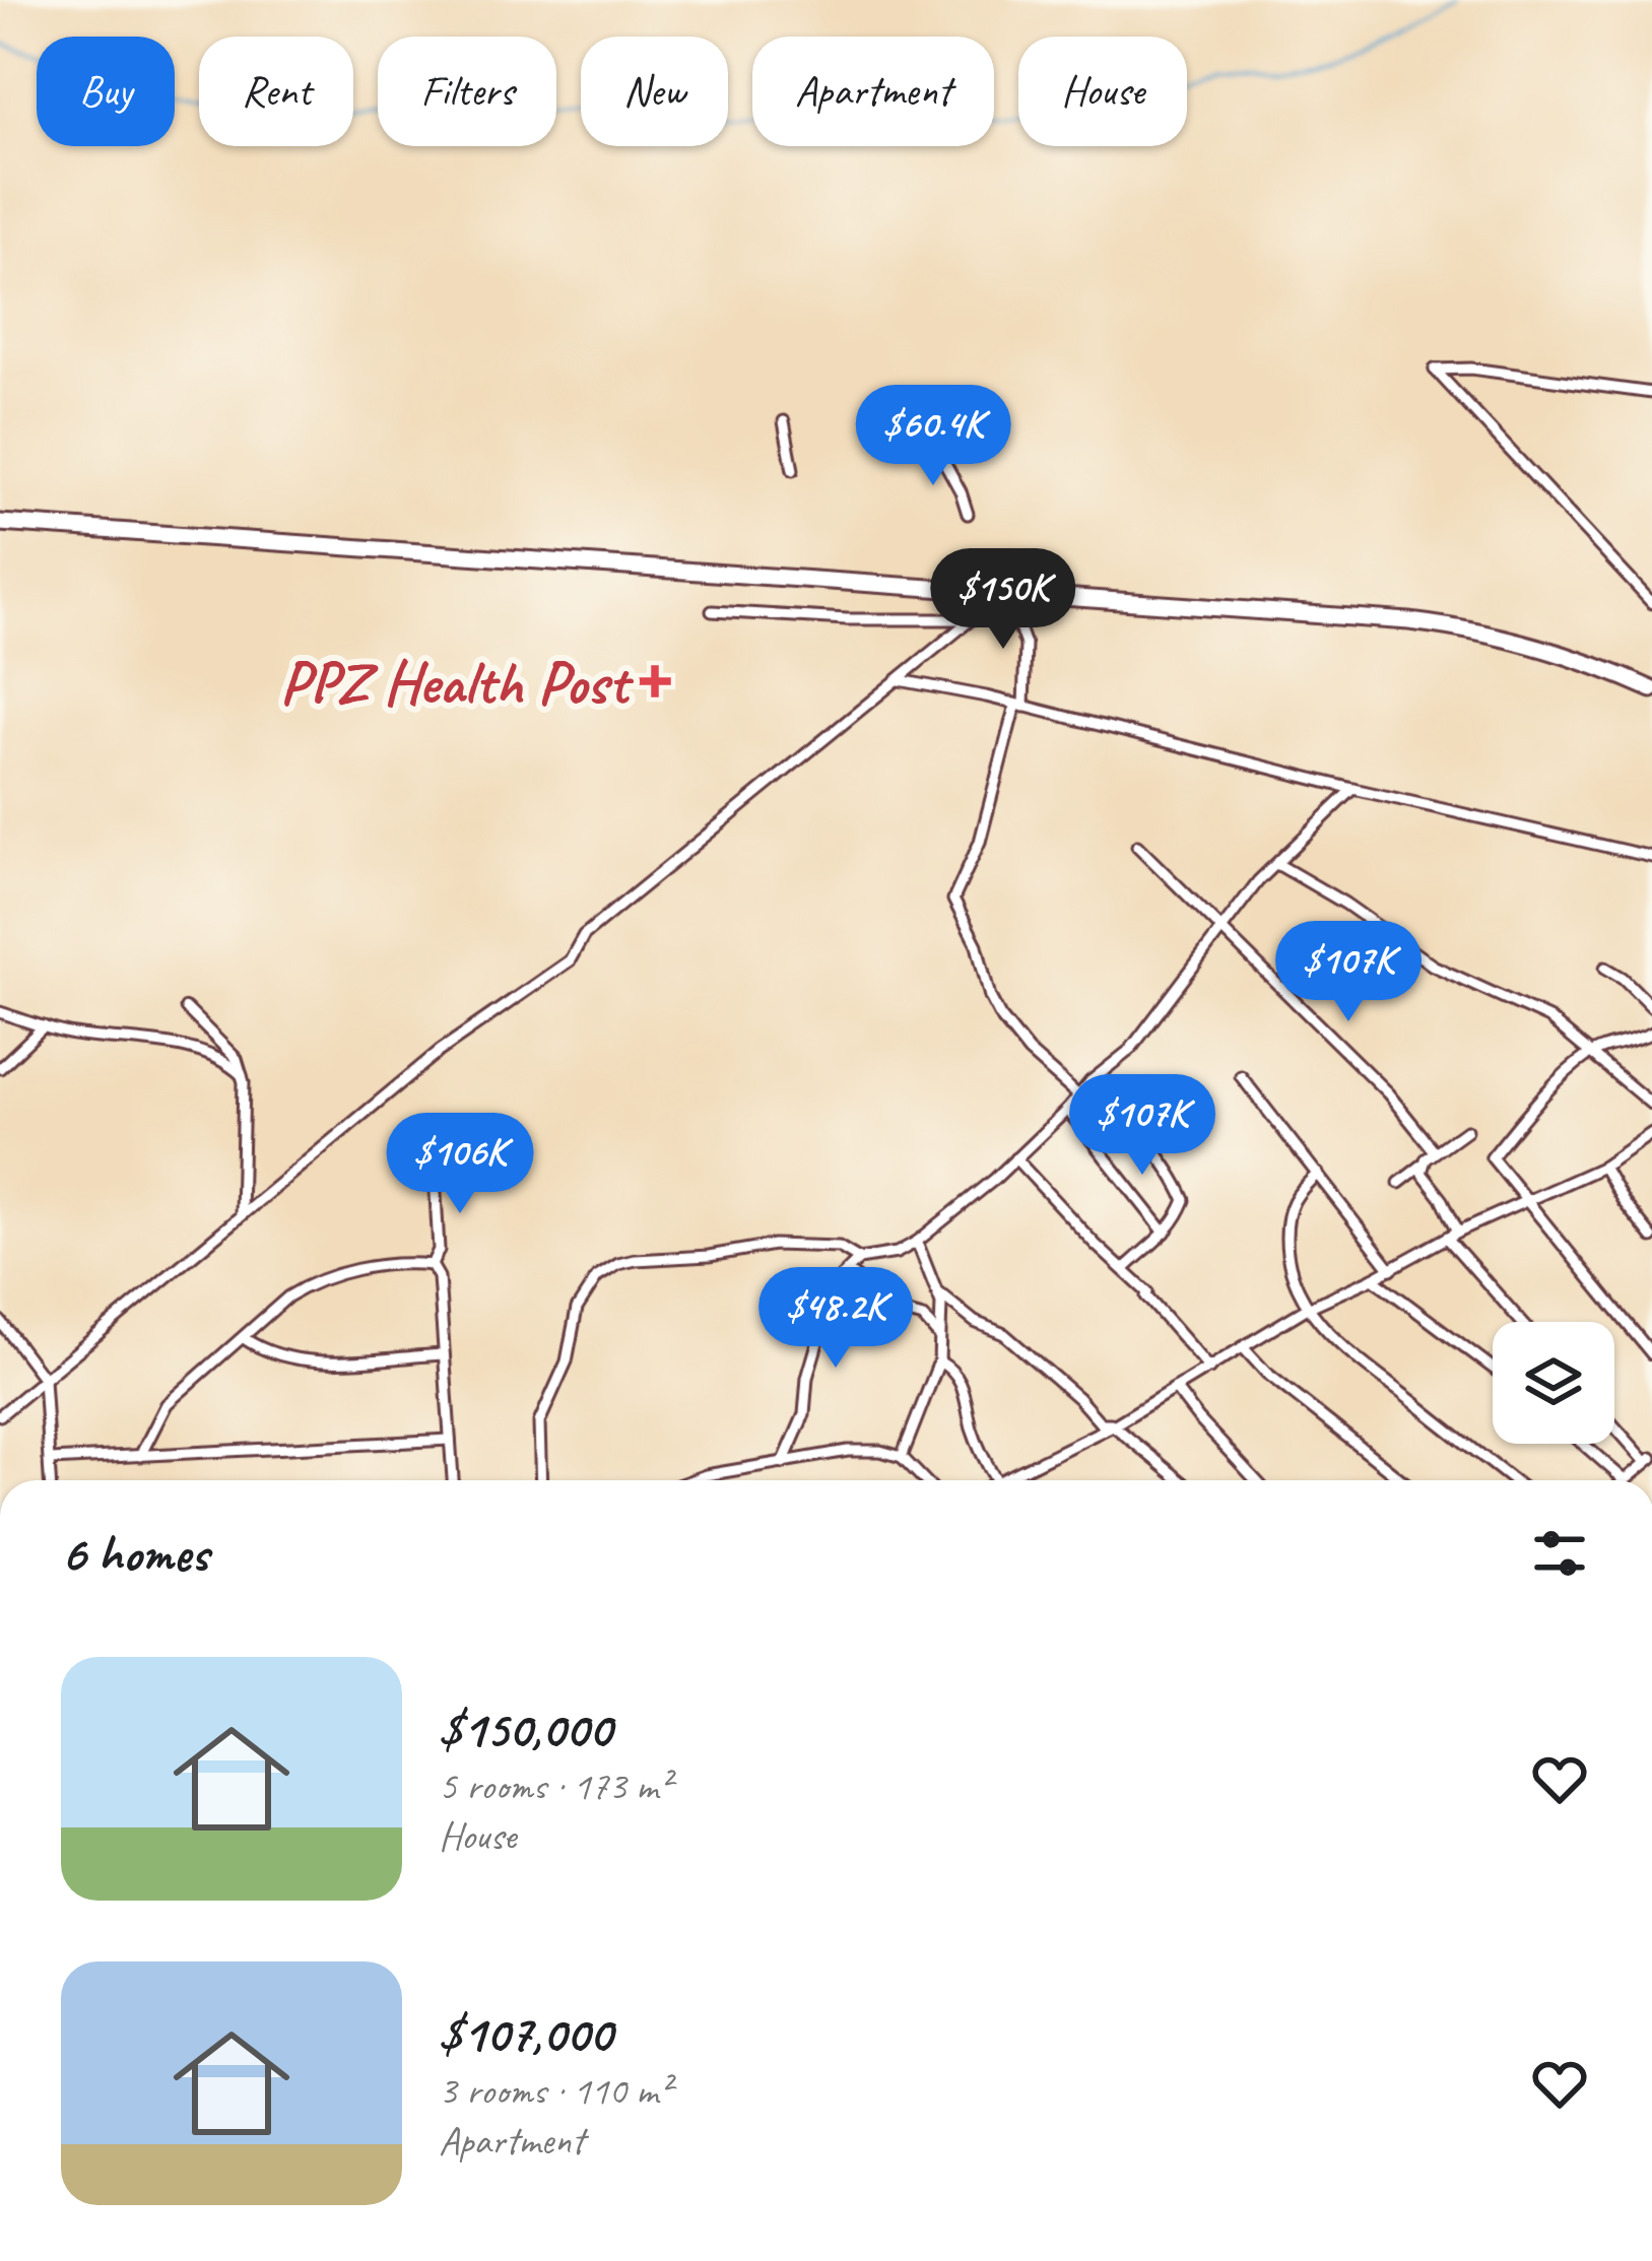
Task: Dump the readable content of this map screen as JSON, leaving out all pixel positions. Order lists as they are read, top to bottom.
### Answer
{
  "places": {
    "health": ["PPZ Health Post"]
  },
  "page": {
    "chip": [
      "Buy",
      "Rent",
      "Filters",
      "New",
      "Apartment",
      "House"
    ],
    "price": [
      "$60.4K",
      "$150K",
      "$107K",
      "$107K",
      "$106K",
      "$48.2K"
    ],
    "heading": "6 homes",
    "list": [
      {
        "name": "$150,000",
        "note": "5 rooms · 173 m² · House"
      },
      {
        "name": "$107,000",
        "note": "3 rooms · 110 m² · Apartment"
      }
    ]
  }
}
